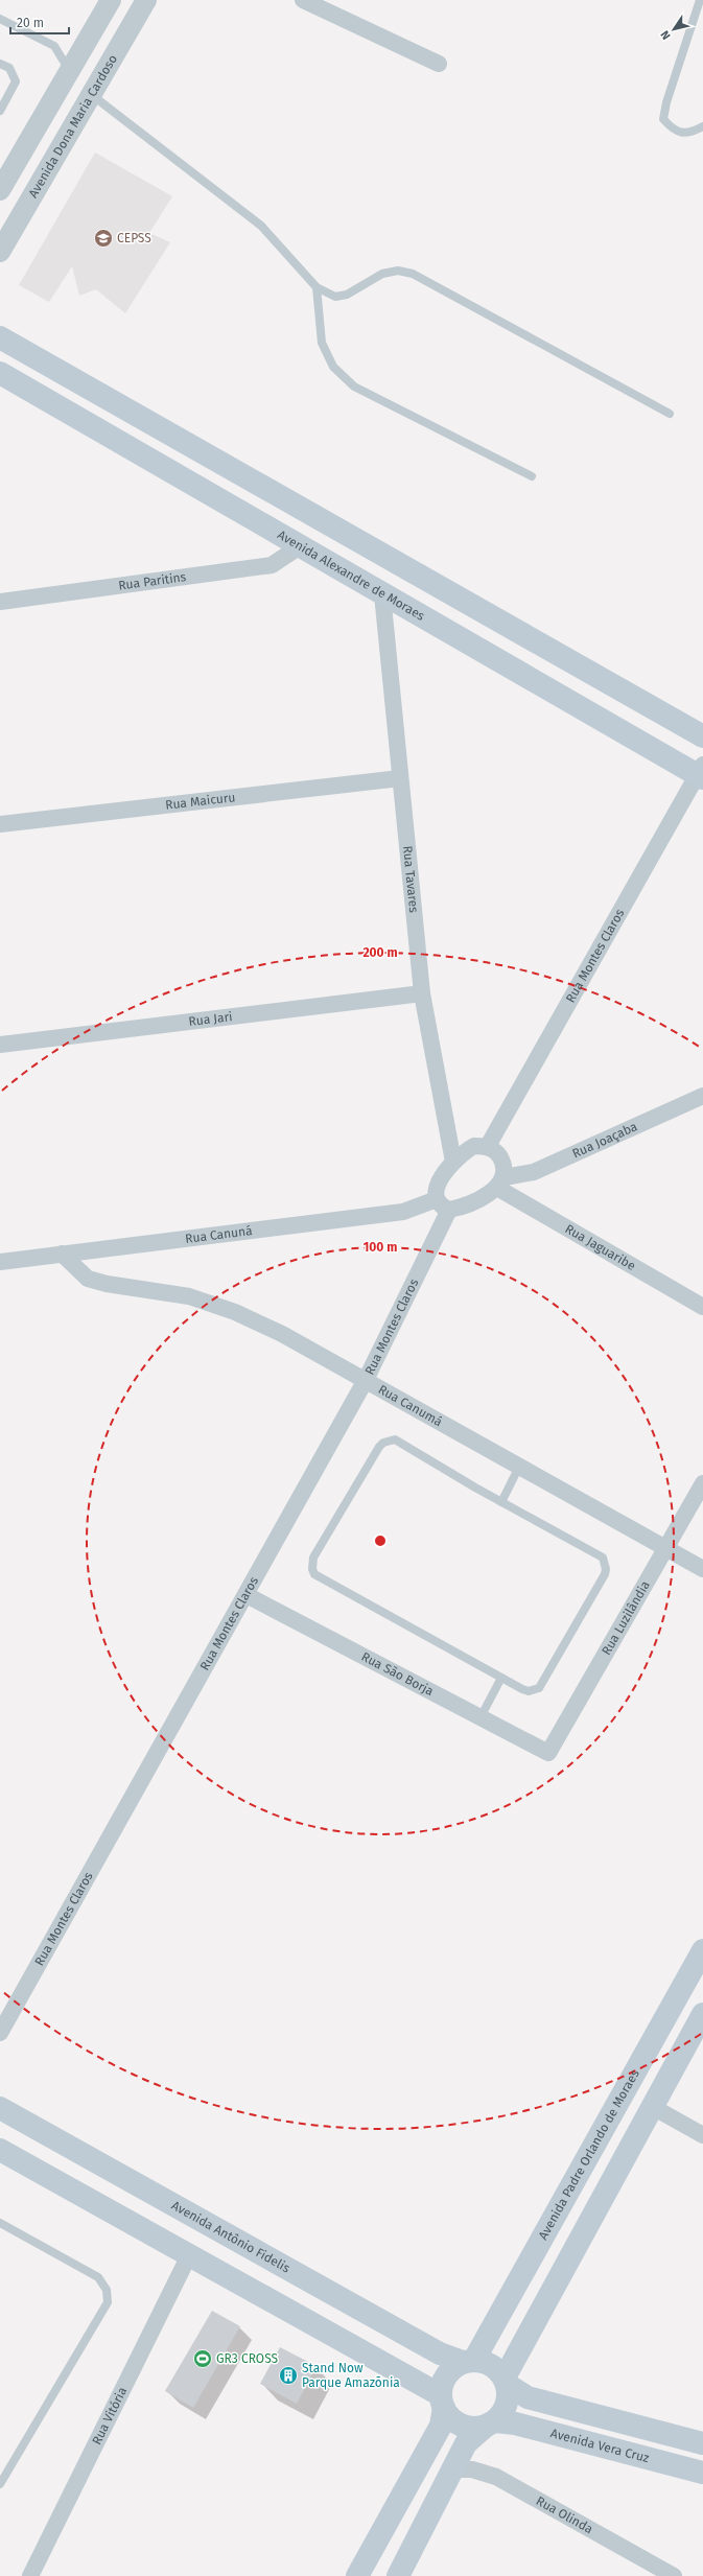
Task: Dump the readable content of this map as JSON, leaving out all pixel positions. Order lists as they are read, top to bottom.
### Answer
{
  "streets": {
    "main road": [
      "Avenida Alexandre de Moraes",
      "Avenida Padre Orlando de Moraes",
      "Avenida Antônio Fidelis",
      "Avenida Vera Cruz"
    ],
    "street": [
      "Avenida Dona Maria Cardoso",
      "Rua Paritins",
      "Rua Maicuru",
      "Rua Tavares",
      "Rua Montes Claros",
      "Rua Jari",
      "Rua Joaçaba",
      "Rua Canuná",
      "Rua Jaguaribe",
      "Rua Canumá",
      "Rua Luzilândia",
      "Rua São Borja",
      "Rua Vitória",
      "Rua Olinda"
    ]
  },
  "crossings": [
    ["Avenida Alexandre de Moraes", "Rua Paritins"],
    ["Avenida Alexandre de Moraes", "Rua Tavares"],
    ["Avenida Alexandre de Moraes", "Rua Montes Claros"],
    ["Rua Maicuru", "Rua Tavares"],
    ["Rua Tavares", "Rua Montes Claros"],
    ["Rua Tavares", "Rua Jari"],
    ["Rua Tavares", "Rua Joaçaba"],
    ["Rua Tavares", "Rua Canuná"],
    ["Rua Tavares", "Rua Jaguaribe"],
    ["Rua Montes Claros", "Rua Joaçaba"],
    ["Rua Montes Claros", "Rua Canuná"],
    ["Rua Montes Claros", "Rua Jaguaribe"],
    ["Rua Montes Claros", "Rua Canumá"],
    ["Rua Montes Claros", "Rua São Borja"],
    ["Rua Joaçaba", "Rua Canuná"],
    ["Rua Joaçaba", "Rua Jaguaribe"],
    ["Rua Canuná", "Rua Jaguaribe"],
    ["Rua Canuná", "Rua Canumá"],
    ["Rua Canumá", "Rua Luzilândia"],
    ["Rua Luzilândia", "Rua São Borja"],
    ["Avenida Padre Orlando de Moraes", "Avenida Antônio Fidelis"],
    ["Avenida Padre Orlando de Moraes", "Avenida Vera Cruz"],
    ["Avenida Antônio Fidelis", "Avenida Vera Cruz"]
  ],
  "places": {
    "school or university": ["CEPSS"],
    "sports": ["GR3 CROSS"],
    "building": ["Stand Now Parque Amazõnia"]
  },
  "scale_bar": "20 m",
  "north": "bottom left",
  "rings": ["200 m", "100 m"]
}
